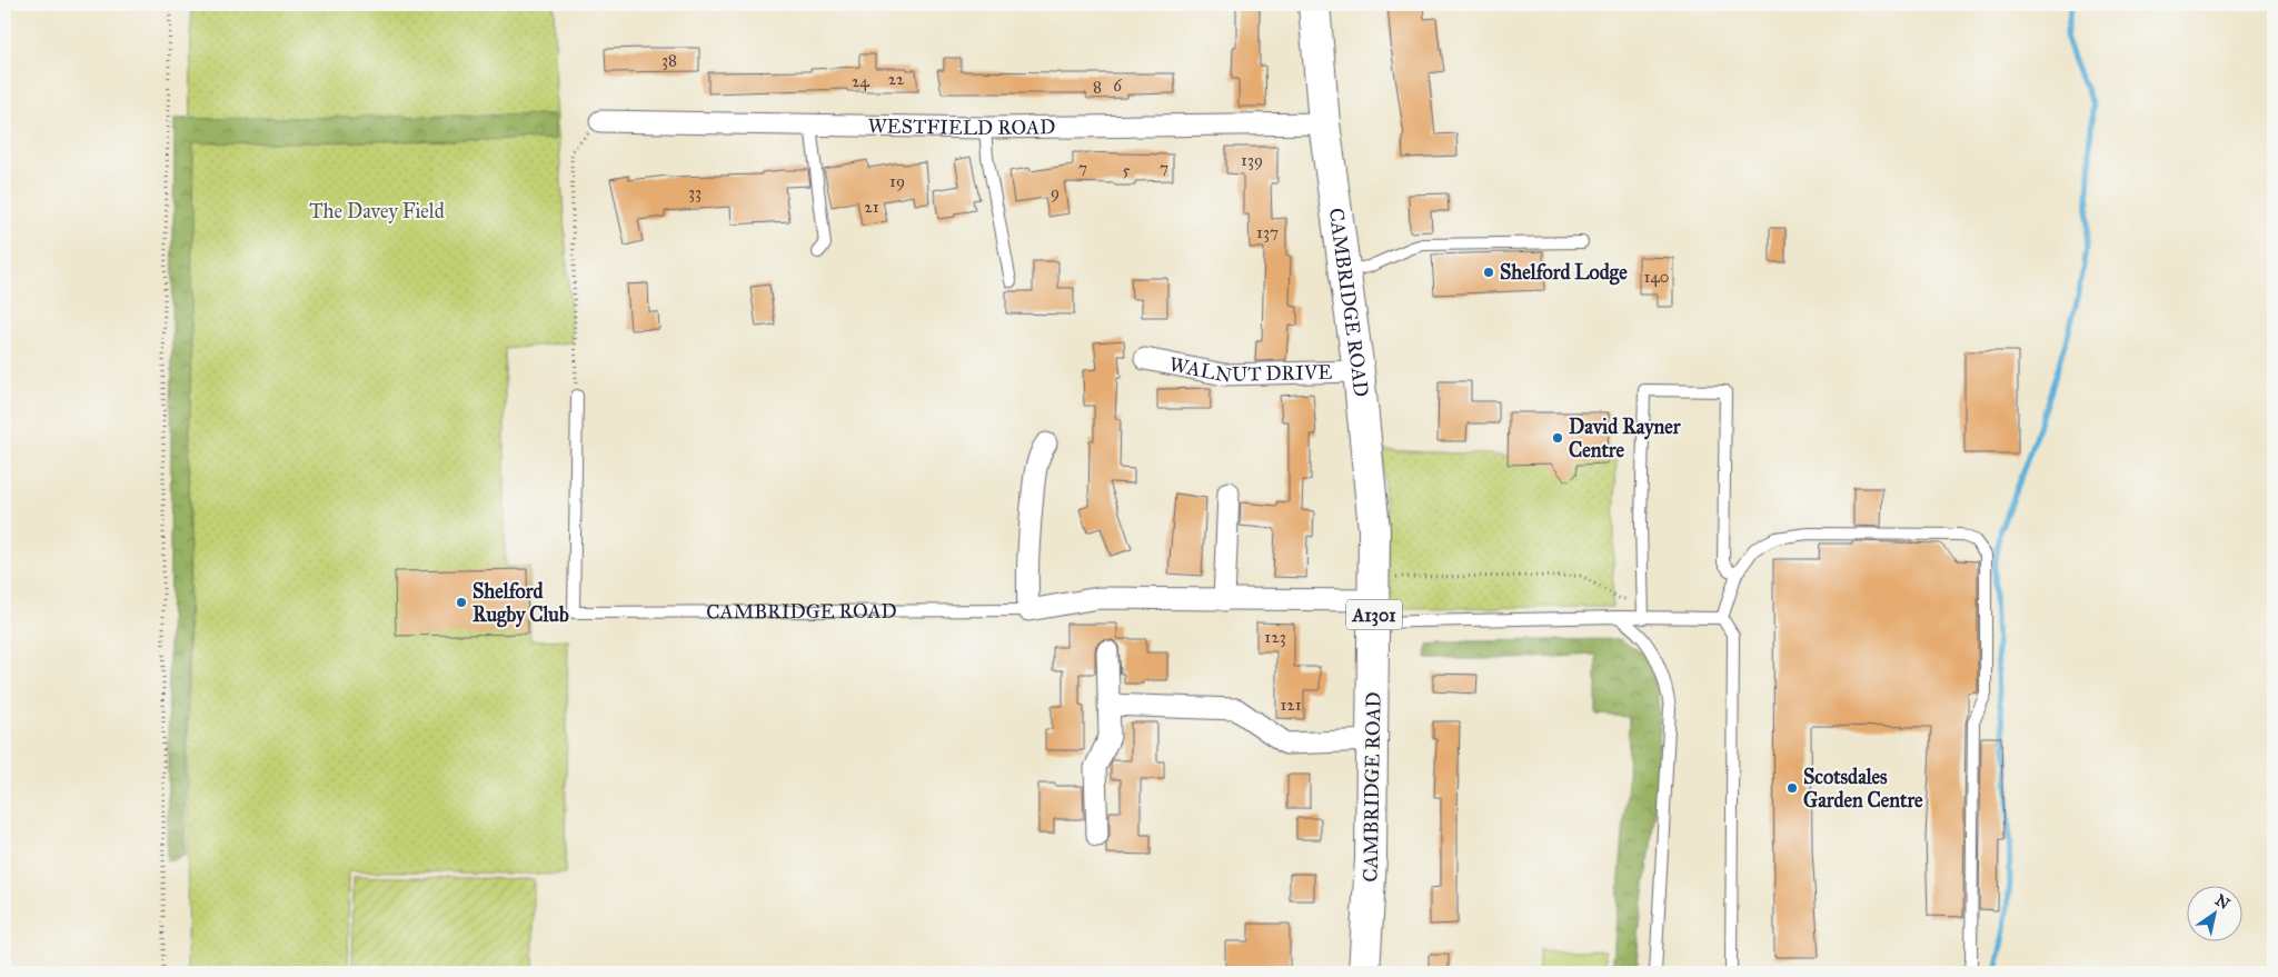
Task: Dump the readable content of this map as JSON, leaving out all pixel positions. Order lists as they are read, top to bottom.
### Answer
{
  "streets": {
    "main road": ["CAMBRIDGE ROAD", "A1301"],
    "street": ["WESTFIELD ROAD", "WALNUT DRIVE"]
  },
  "crossings": [
    ["WESTFIELD ROAD", "CAMBRIDGE ROAD"],
    ["CAMBRIDGE ROAD", "WALNUT DRIVE"]
  ],
  "parks": ["The Davey Field"],
  "places": [
    "Shelford Lodge",
    "David Rayner Centre",
    "Shelford Rugby Club",
    "Scotsdales Garden Centre"
  ],
  "house_numbers": [
    "38",
    "22",
    "24",
    "6",
    "8",
    "139",
    "7",
    "7",
    "5",
    "19",
    "33",
    "9",
    "21",
    "137",
    "140",
    "123",
    "121"
  ],
  "north": "top right"
}
